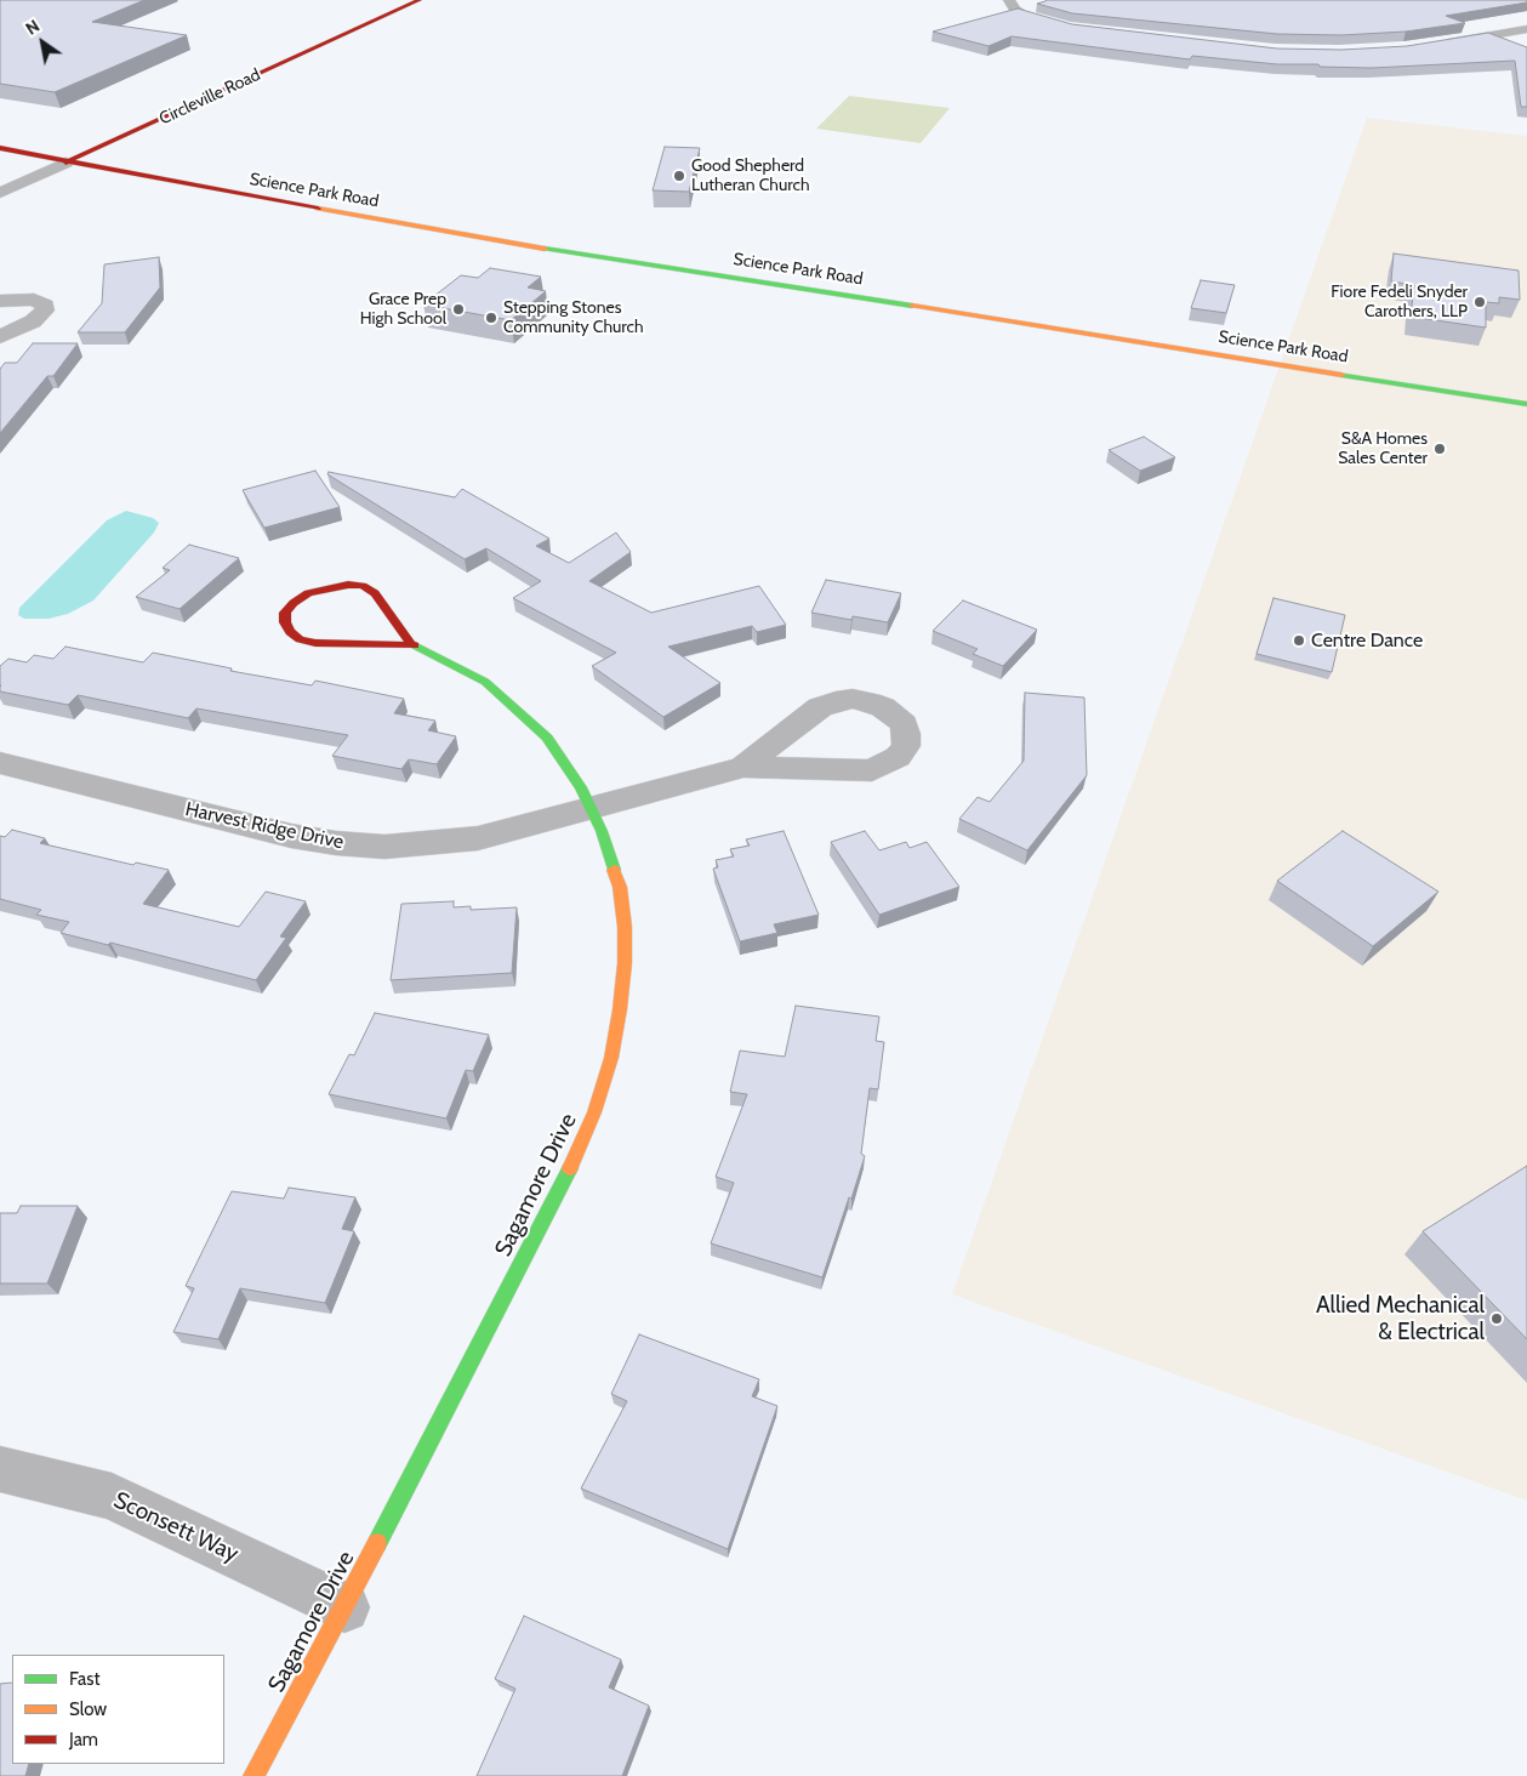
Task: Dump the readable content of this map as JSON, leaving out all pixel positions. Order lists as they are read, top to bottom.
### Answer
{
  "streets": {
    "street": [
      "Circleville Road",
      "Science Park Road",
      "Harvest Ridge Drive",
      "Sagamore Drive",
      "Sconsett Way"
    ]
  },
  "crossings": [
    ["Circleville Road", "Science Park Road"],
    ["Harvest Ridge Drive", "Sagamore Drive"],
    ["Sagamore Drive", "Sconsett Way"]
  ],
  "places": [
    "Good Shepherd Lutheran Church",
    "Fiore Fedeli Snyder Carothers, LLP",
    "Grace Prep High School",
    "Stepping Stones Community Church",
    "S&A Homes Sales Center",
    "Centre Dance",
    "Allied Mechanical & Electrical"
  ],
  "legend": ["Fast", "Slow", "Jam"],
  "north": "top left"
}
